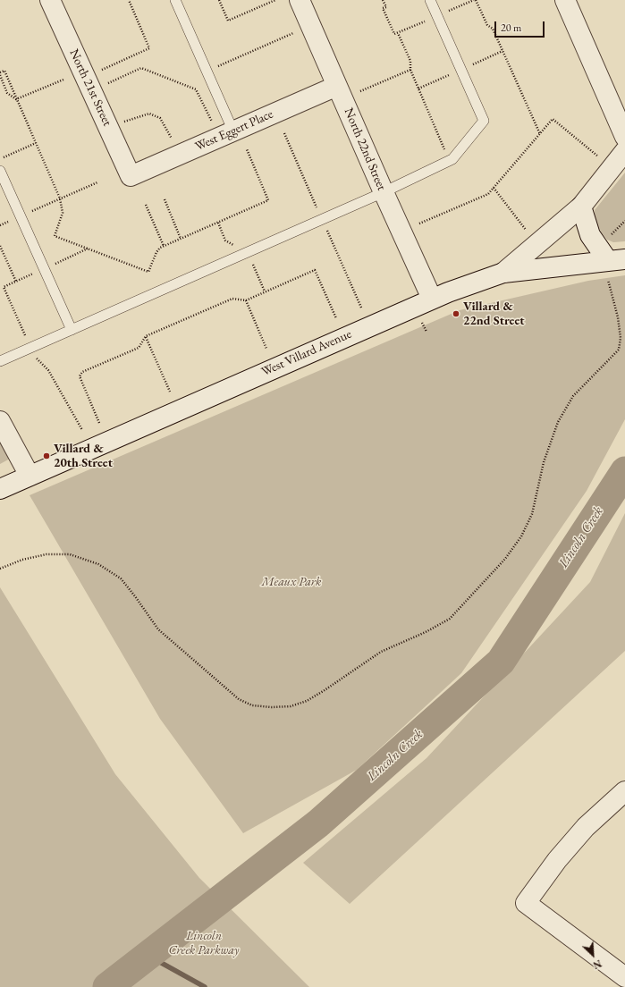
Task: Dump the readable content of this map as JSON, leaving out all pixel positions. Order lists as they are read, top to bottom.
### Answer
{
  "streets": {
    "street": [
      "North 21st Street",
      "West Eggert Place",
      "North 22nd Street",
      "West Villard Avenue"
    ]
  },
  "crossings": [
    ["North 21st Street", "West Eggert Place"],
    ["West Eggert Place", "North 22nd Street"],
    ["North 22nd Street", "West Villard Avenue"]
  ],
  "water": ["Lincoln Creek"],
  "parks": ["Meaux Park", "Lincoln Creek Parkway"],
  "places": ["Villard & 22nd Street", "Villard & 20th Street"],
  "scale_bar": "20 m",
  "north": "bottom right"
}
